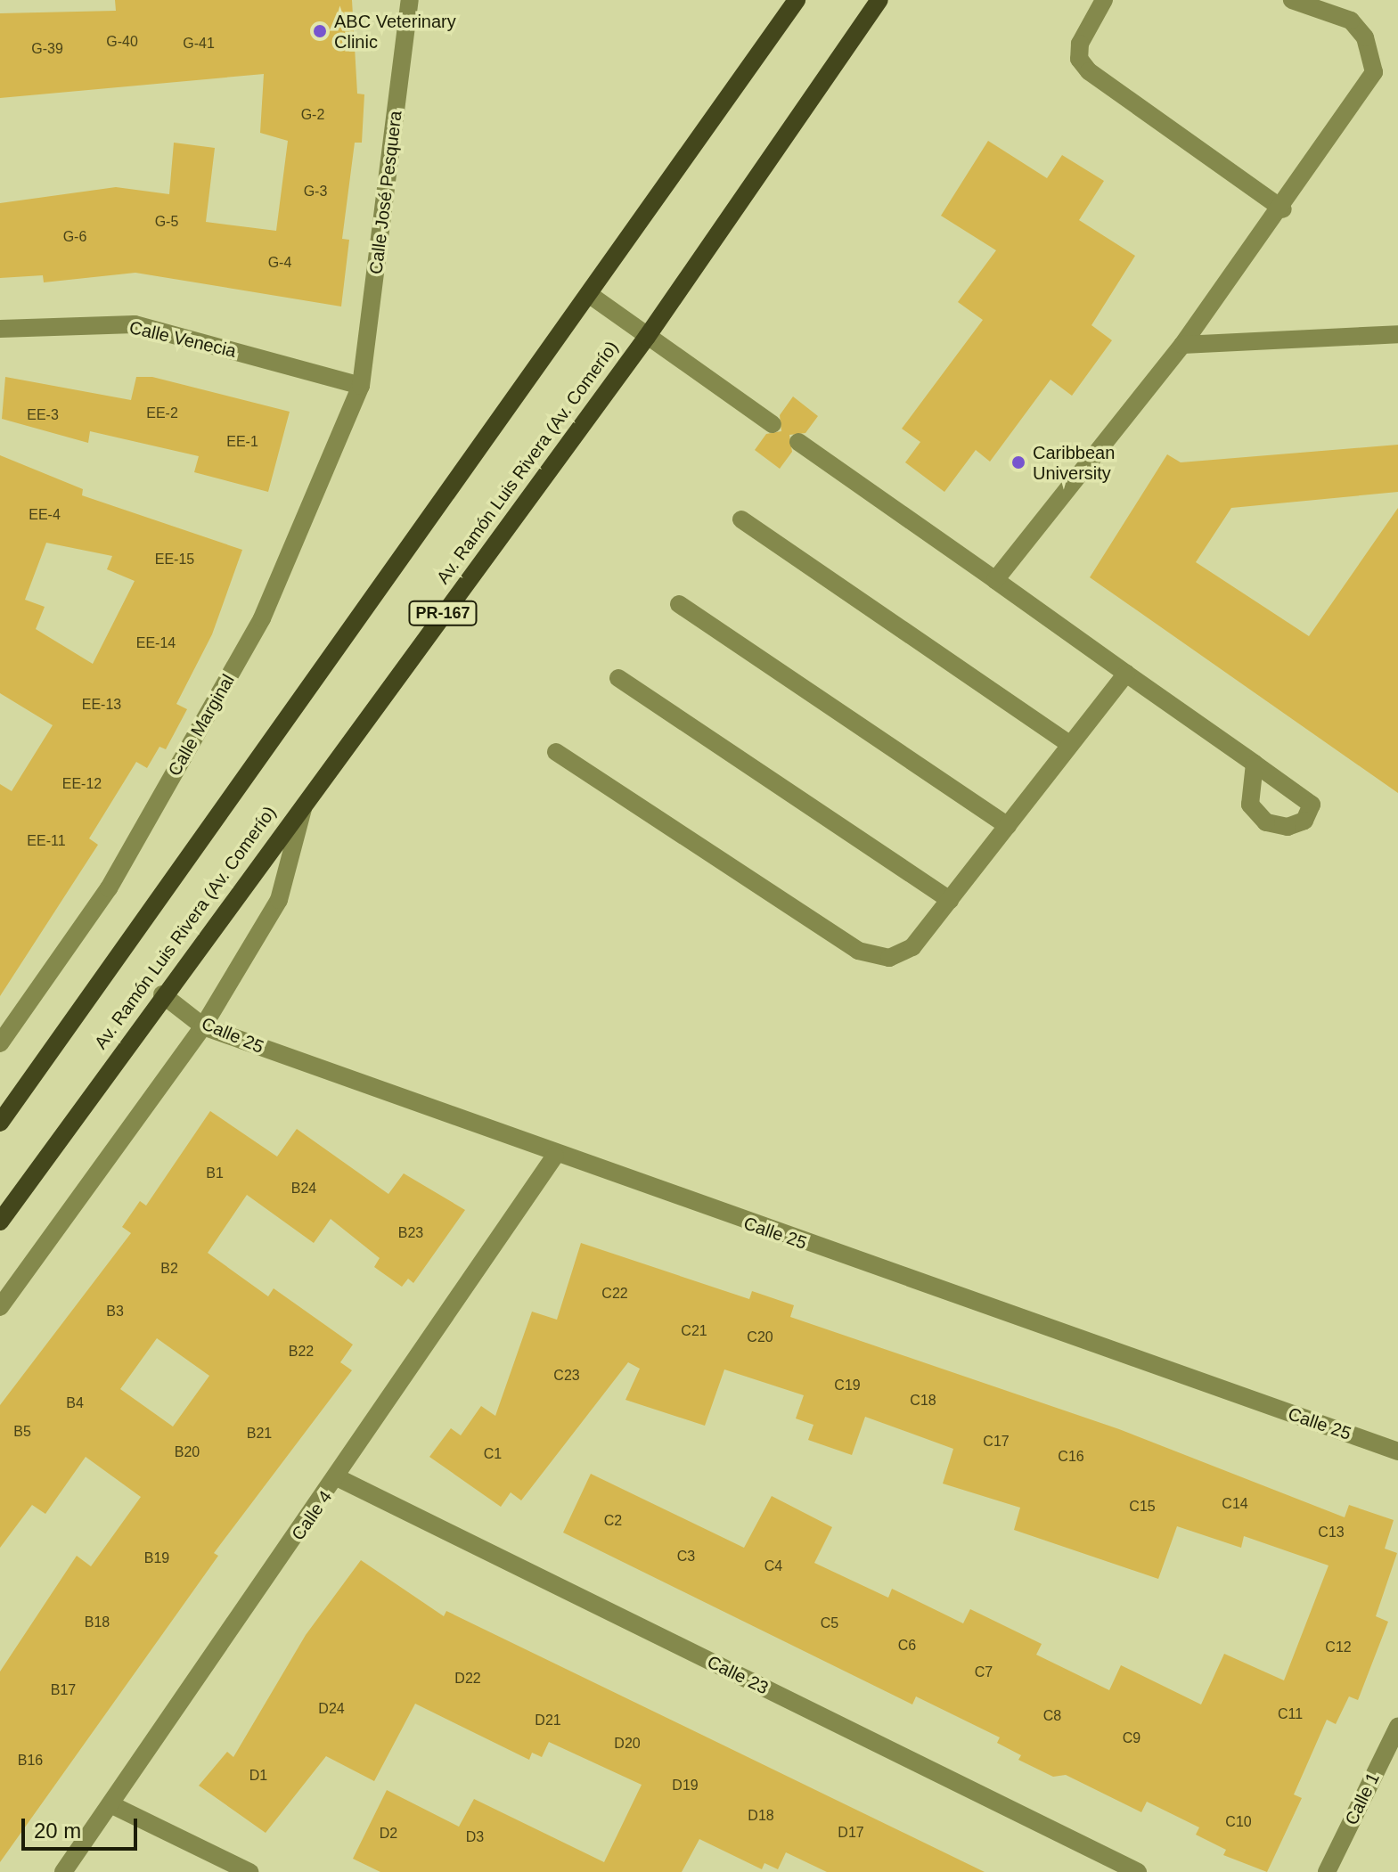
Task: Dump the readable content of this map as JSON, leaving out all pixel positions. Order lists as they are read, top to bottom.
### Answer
{
  "streets": {
    "main road": ["Av. Ramón Luis Rivera (Av. Comerío)", "PR-167"],
    "street": [
      "Calle José Pesquera",
      "Calle Venecia",
      "Calle Marginal",
      "Calle 25",
      "Calle 4",
      "Calle 23",
      "Calle 1"
    ]
  },
  "crossings": [
    ["Calle José Pesquera", "Calle Venecia"],
    ["Calle José Pesquera", "Calle Marginal"],
    ["Calle Venecia", "Calle Marginal"],
    ["Av. Ramón Luis Rivera (Av. Comerío)", "Calle 25"],
    ["Calle 25", "Calle 4"],
    ["Calle 4", "Calle 23"]
  ],
  "places": ["ABC Veterinary Clinic", "Caribbean University"],
  "house_numbers": [
    "G-40",
    "G-41",
    "G-39",
    "G-2",
    "G-3",
    "G-5",
    "G-6",
    "G-4",
    "EE-2",
    "EE-3",
    "EE-1",
    "EE-4",
    "EE-15",
    "EE-14",
    "EE-13",
    "EE-12",
    "EE-11",
    "B1",
    "B24",
    "B23",
    "B2",
    "C22",
    "B3",
    "C21",
    "C20",
    "B22",
    "C23",
    "C19",
    "C18",
    "B4",
    "B5",
    "B21",
    "C17",
    "B20",
    "C1",
    "C16",
    "C14",
    "C15",
    "C2",
    "C13",
    "C3",
    "B19",
    "C4",
    "B18",
    "C5",
    "C6",
    "C12",
    "C7",
    "D22",
    "B17",
    "D24",
    "C11",
    "C8",
    "D21",
    "C9",
    "D20",
    "B16",
    "D1",
    "D19",
    "D18",
    "C10",
    "D17",
    "D2",
    "D3"
  ],
  "scale_bar": "20 m"
}
